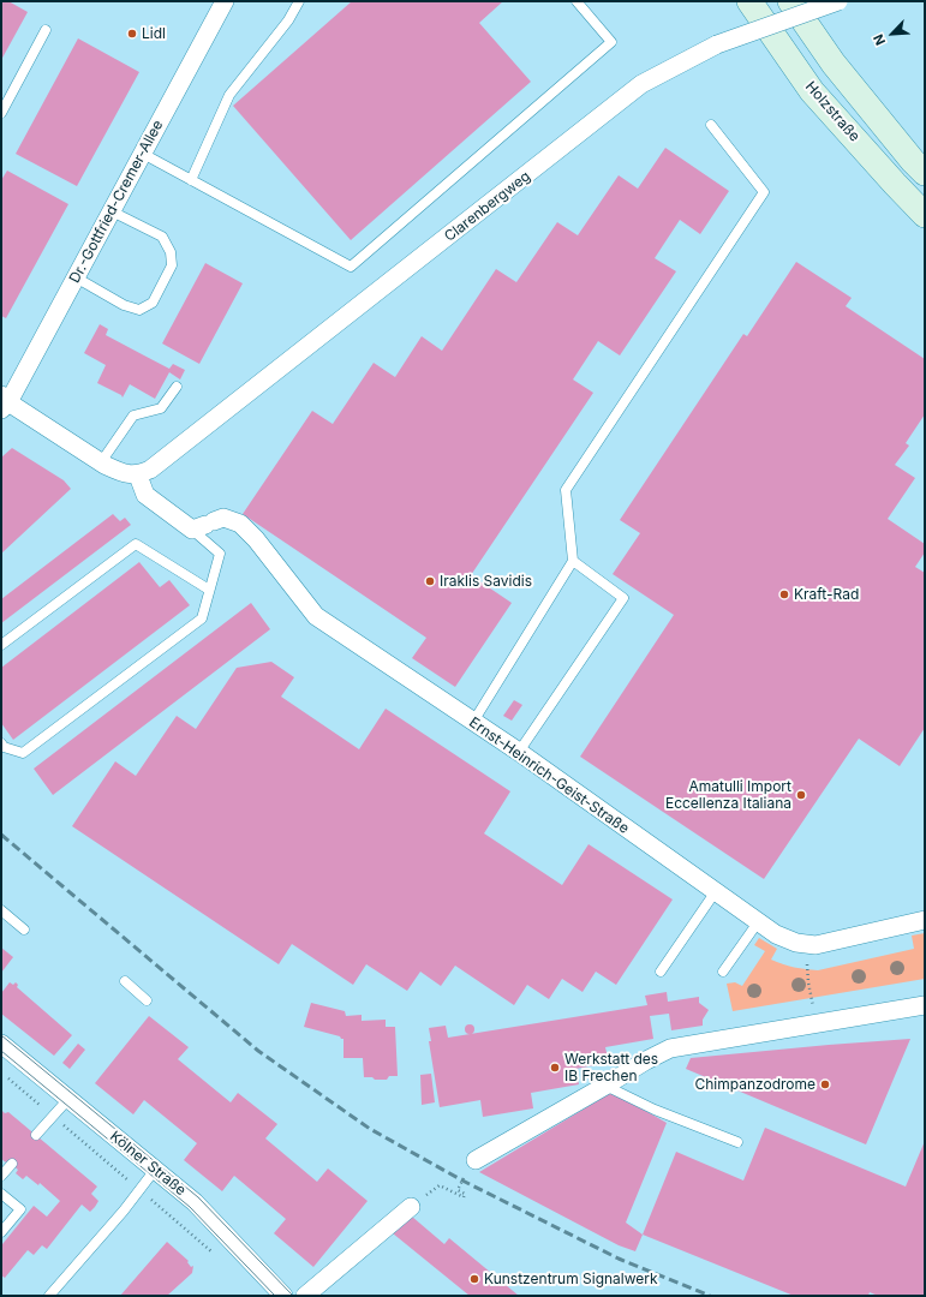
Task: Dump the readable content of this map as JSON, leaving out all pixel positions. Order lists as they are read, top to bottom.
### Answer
{
  "streets": {
    "main road": ["Holzstraße"],
    "street": [
      "Dr.-Gottfried-Cremer-Allee",
      "Clarenbergweg",
      "Ernst-Heinrich-Geist-Straße",
      "Kölner Straße"
    ]
  },
  "crossings": [
    ["Dr.-Gottfried-Cremer-Allee", "Clarenbergweg"]
  ],
  "places": [
    "Lidl",
    "Iraklis Savidis",
    "Kraft-Rad",
    "Amatulli Import Eccellenza Italiana",
    "Werkstatt des IB Frechen",
    "Chimpanzodrome",
    "Kunstzentrum Signalwerk"
  ],
  "north": "bottom left"
}
